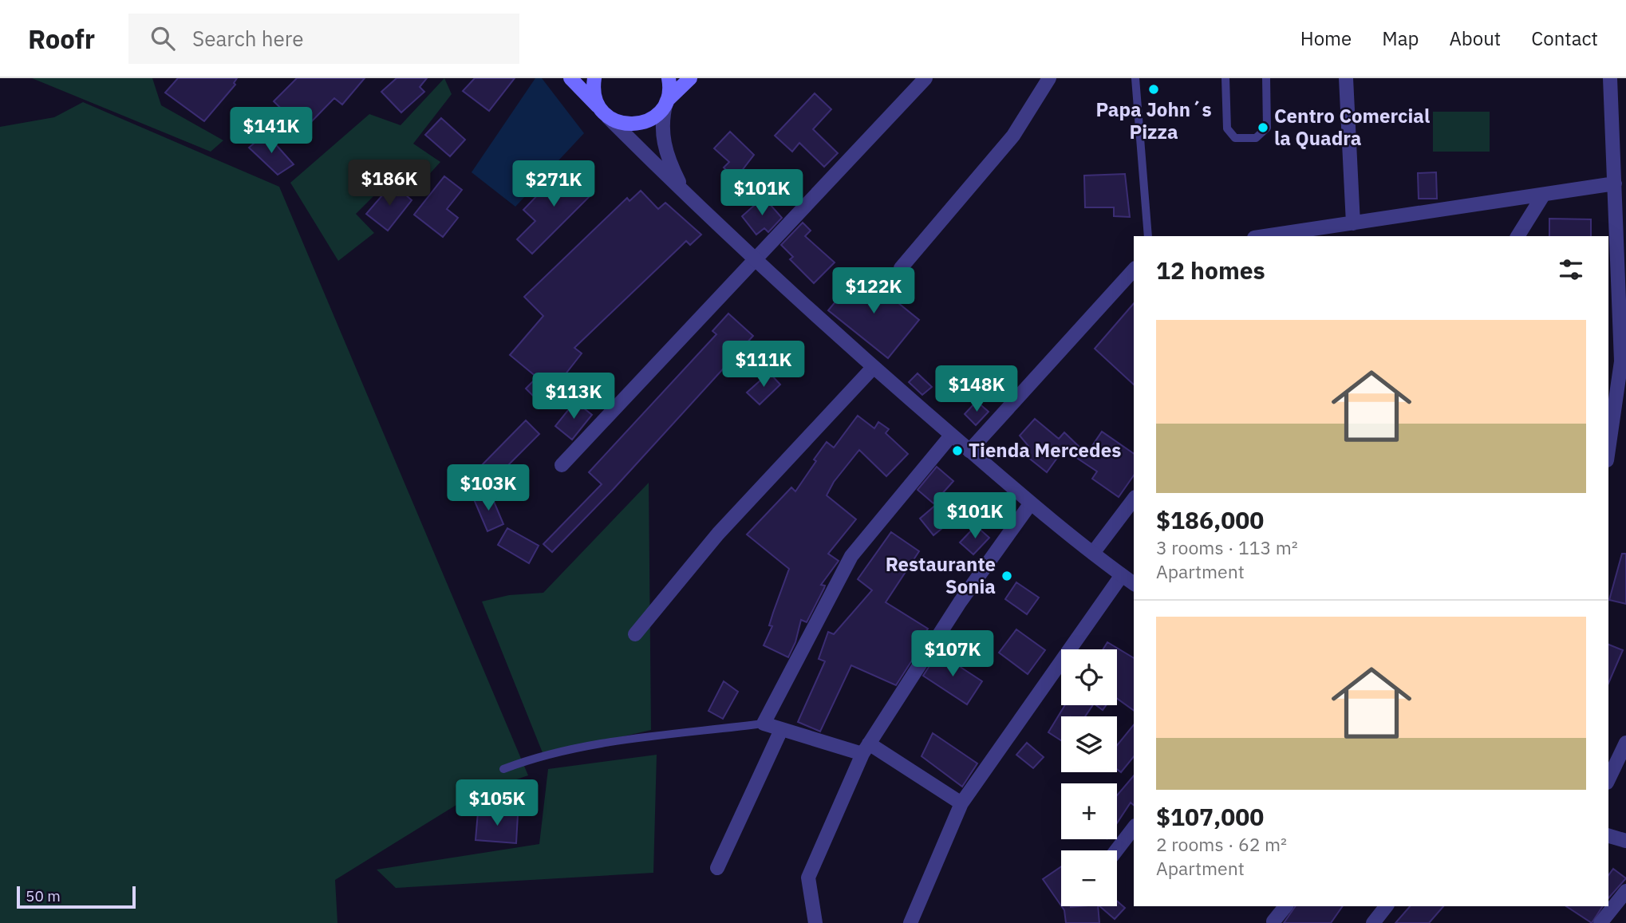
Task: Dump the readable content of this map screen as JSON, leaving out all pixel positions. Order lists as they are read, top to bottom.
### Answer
{
  "places": [
    "Papa John´s Pizza",
    "Centro Comercial la Quadra",
    "Tienda Mercedes",
    "Restaurante Sonia"
  ],
  "scale_bar": "50 m",
  "page": {
    "header": "Roofr",
    "search": "Search here",
    "nav": [
      "Home",
      "Map",
      "About",
      "Contact"
    ],
    "price": [
      "$141K",
      "$186K",
      "$271K",
      "$101K",
      "$122K",
      "$111K",
      "$148K",
      "$113K",
      "$103K",
      "$101K",
      "$107K",
      "$105K"
    ],
    "heading": "12 homes",
    "list": [
      {
        "name": "$186,000",
        "note": "3 rooms · 113 m² · Apartment"
      },
      {
        "name": "$107,000",
        "note": "2 rooms · 62 m² · Apartment"
      }
    ],
    "map_buttons": ["+", "−"],
    "scale": "50 m"
  }
}
